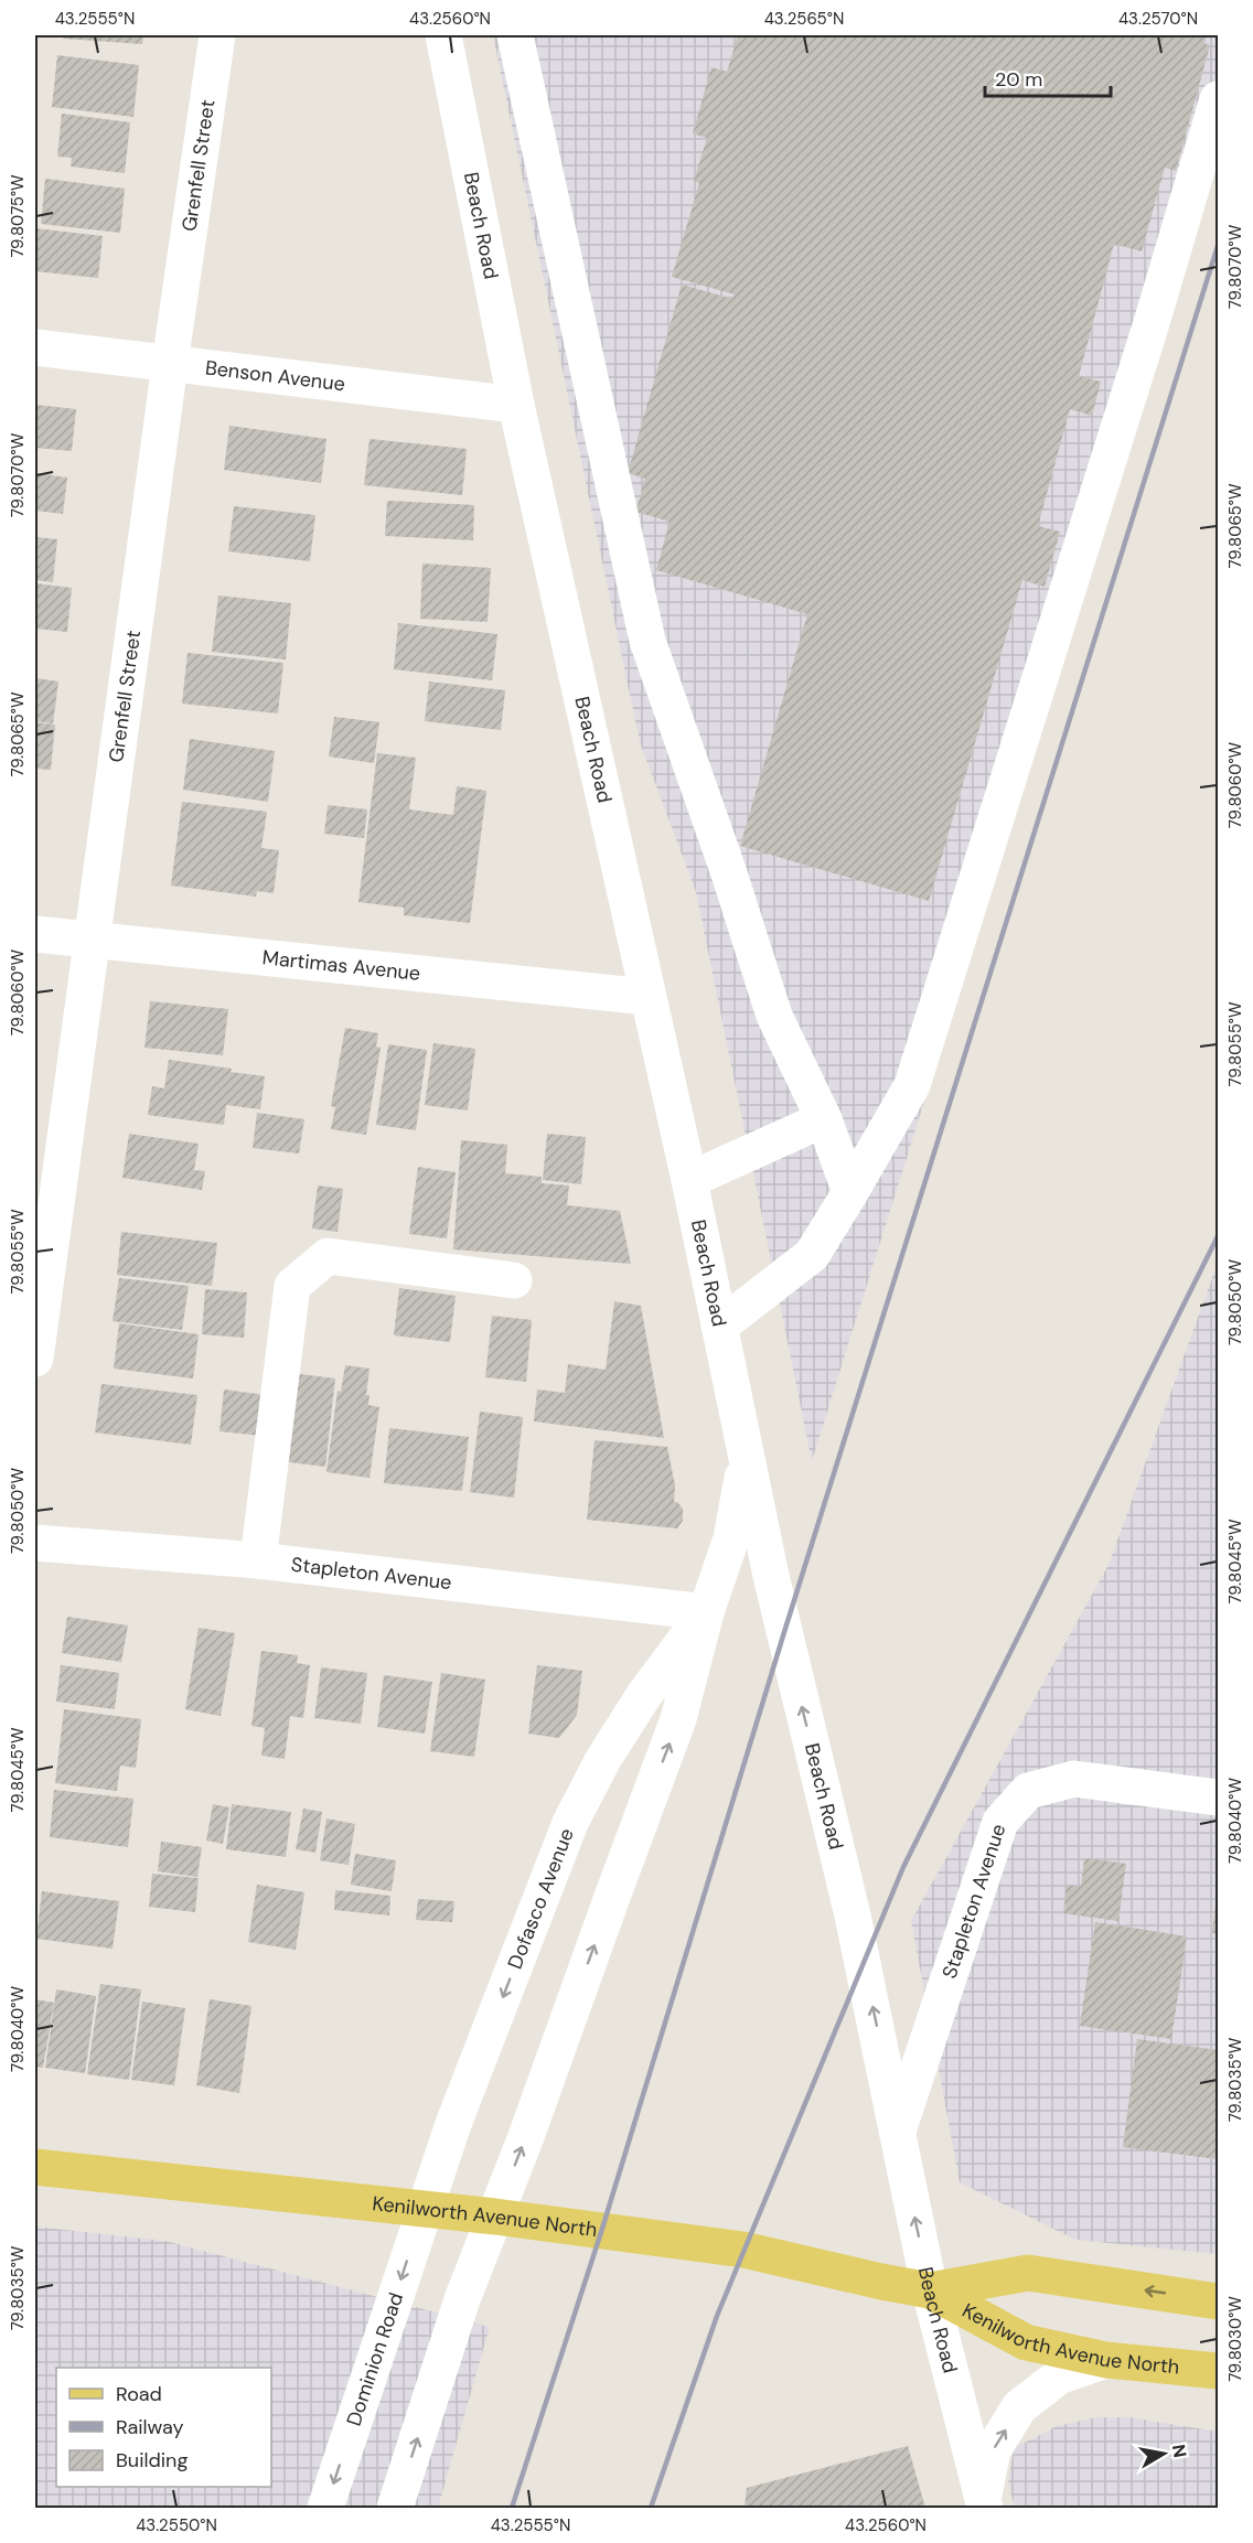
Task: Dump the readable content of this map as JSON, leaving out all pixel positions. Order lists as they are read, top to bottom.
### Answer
{
  "streets": {
    "main road": ["Kenilworth Avenue North"],
    "street": [
      "Grenfell Street",
      "Beach Road",
      "Benson Avenue",
      "Martimas Avenue",
      "Stapleton Avenue",
      "Dofasco Avenue",
      "Dominion Road"
    ]
  },
  "crossings": [
    ["Grenfell Street", "Benson Avenue"],
    ["Grenfell Street", "Martimas Avenue"],
    ["Beach Road", "Benson Avenue"],
    ["Beach Road", "Martimas Avenue"],
    ["Beach Road", "Stapleton Avenue"],
    ["Beach Road", "Dofasco Avenue"],
    ["Beach Road", "Kenilworth Avenue North"],
    ["Stapleton Avenue", "Dofasco Avenue"],
    ["Dofasco Avenue", "Kenilworth Avenue North"],
    ["Dofasco Avenue", "Dominion Road"],
    ["Kenilworth Avenue North", "Dominion Road"]
  ],
  "legend": ["Road", "Railway", "Building"],
  "scale_bar": "20 m",
  "north": "right",
  "coordinates": [
    "43.2555°N",
    "43.2560°N",
    "43.2565°N",
    "43.2570°N",
    "79.8075°W",
    "79.8070°W",
    "79.8065°W",
    "79.8060°W",
    "79.8055°W",
    "79.8050°W",
    "79.8045°W",
    "79.8040°W",
    "79.8035°W",
    "79.8030°W",
    "43.2550°N"
  ]
}
